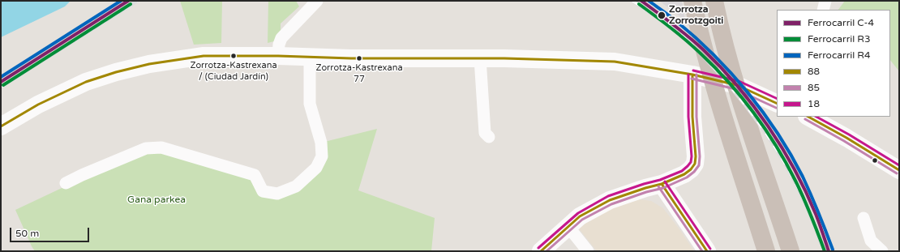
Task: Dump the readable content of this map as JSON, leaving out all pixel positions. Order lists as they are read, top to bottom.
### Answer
{
  "parks": ["Gana parkea"],
  "places": ["Zorrotza Zorrotzgoiti", "Zorrotza-Kastrexana / (Ciudad Jardín)", "Zorrotza-Kastrexana 77"],
  "lines": [
    "rail line C-4",
    "rail line R4",
    "rail line R3",
    "transit line 88",
    "transit line 18",
    "transit line 85"
  ],
  "legend": [
    "Ferrocarril C-4",
    "Ferrocarril R3",
    "Ferrocarril R4",
    "88",
    "85",
    "18"
  ],
  "scale_bar": "50 m"
}
